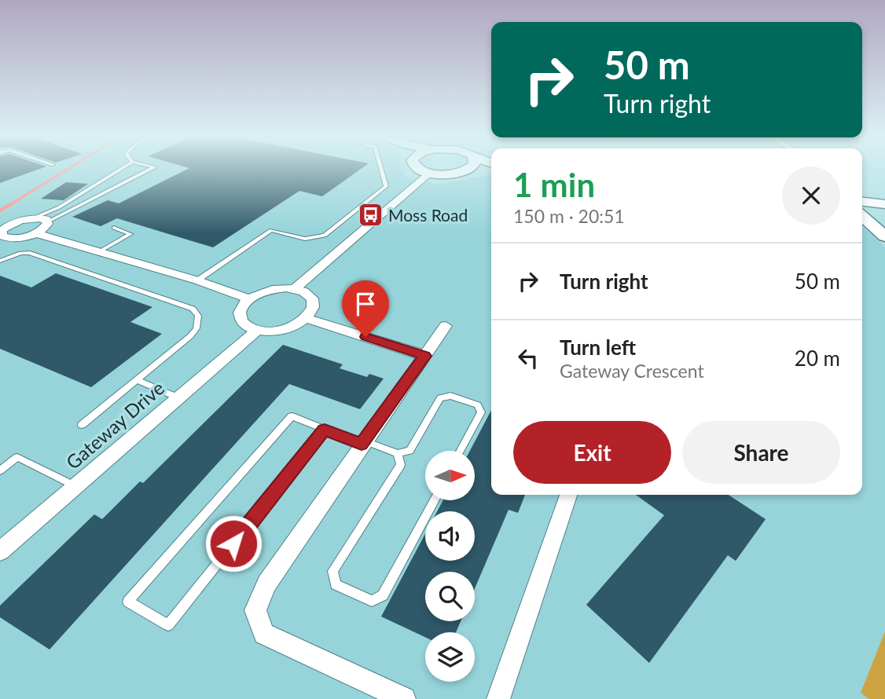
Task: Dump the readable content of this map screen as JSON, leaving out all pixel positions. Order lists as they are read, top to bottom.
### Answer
{
  "streets": {
    "street": ["Gateway Drive"]
  },
  "places": {
    "bus stop": ["Moss Road"]
  },
  "north": "right",
  "page": {
    "turn": ["50 m", "Turn right"],
    "heading": ["1 min", "150 m · 20:51"],
    "list": [
      {
        "name": "Turn right",
        "value": "50 m"
      },
      {
        "name": "Turn left",
        "note": "Gateway Crescent",
        "value": "20 m"
      }
    ],
    "buttons": ["Exit", "Share"]
  }
}
